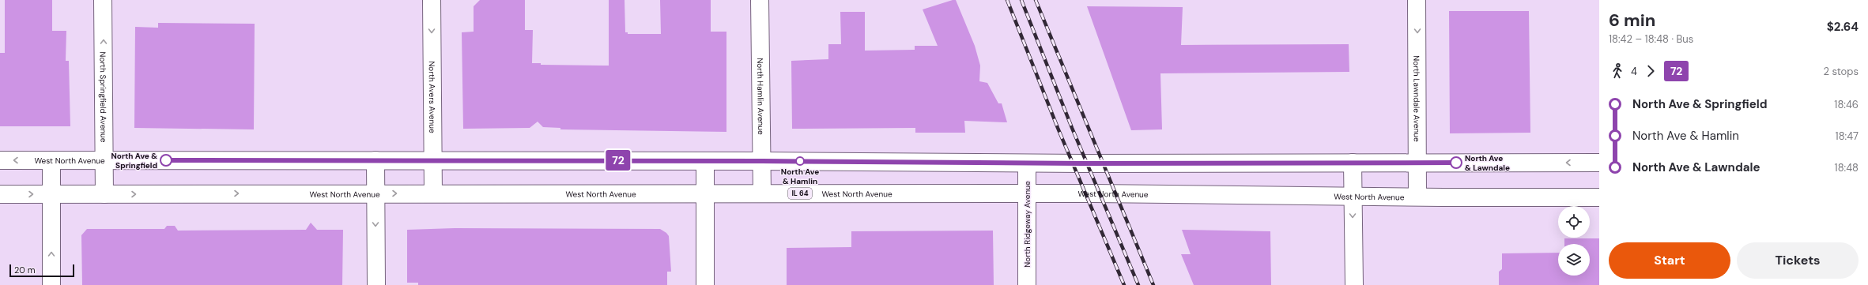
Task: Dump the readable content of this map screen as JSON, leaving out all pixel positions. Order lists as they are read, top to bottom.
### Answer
{
  "streets": {
    "main road": [
      "North Hamlin Avenue",
      "North Springfield Avenue",
      "North Avers Avenue",
      "North Lawndale Avenue",
      "West North Avenue",
      "IL 64",
      "North Ridgeway Avenue"
    ]
  },
  "crossings": [
    ["North Hamlin Avenue", "West North Avenue"],
    ["North Springfield Avenue", "West North Avenue"],
    ["North Avers Avenue", "West North Avenue"],
    ["North Lawndale Avenue", "West North Avenue"],
    ["West North Avenue", "North Ridgeway Avenue"]
  ],
  "one_way": ["North Springfield Avenue", "North Avers Avenue", "North Lawndale Avenue"],
  "places": ["North Ave & Springfield", "North Ave & Hamlin", "North Ave & Lawndale"],
  "lines": ["bus line 72"],
  "scale_bar": "20 m",
  "page": {
    "on_map": "72",
    "heading": ["6 min", "18:42 – 18:48 · Bus", "$2.64"],
    "legs": ["4", "72", "2 stops"],
    "list": [
      {
        "name": "North Ave & Springfield",
        "value": "18:46"
      },
      {
        "name": "North Ave & Hamlin",
        "value": "18:47"
      },
      {
        "name": "North Ave & Lawndale",
        "value": "18:48"
      }
    ],
    "buttons": ["Start", "Tickets"],
    "scale": "20 m"
  }
}
